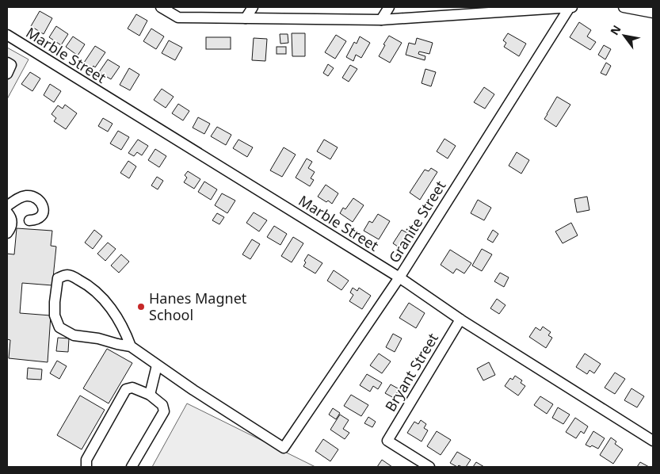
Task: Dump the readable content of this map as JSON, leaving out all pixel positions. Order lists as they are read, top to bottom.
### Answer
{
  "streets": {
    "street": ["Marble Street", "Granite Street", "Bryant Street"]
  },
  "crossings": [
    ["Marble Street", "Granite Street"],
    ["Marble Street", "Bryant Street"]
  ],
  "places": ["Hanes Magnet School"],
  "north": "top left"
}
